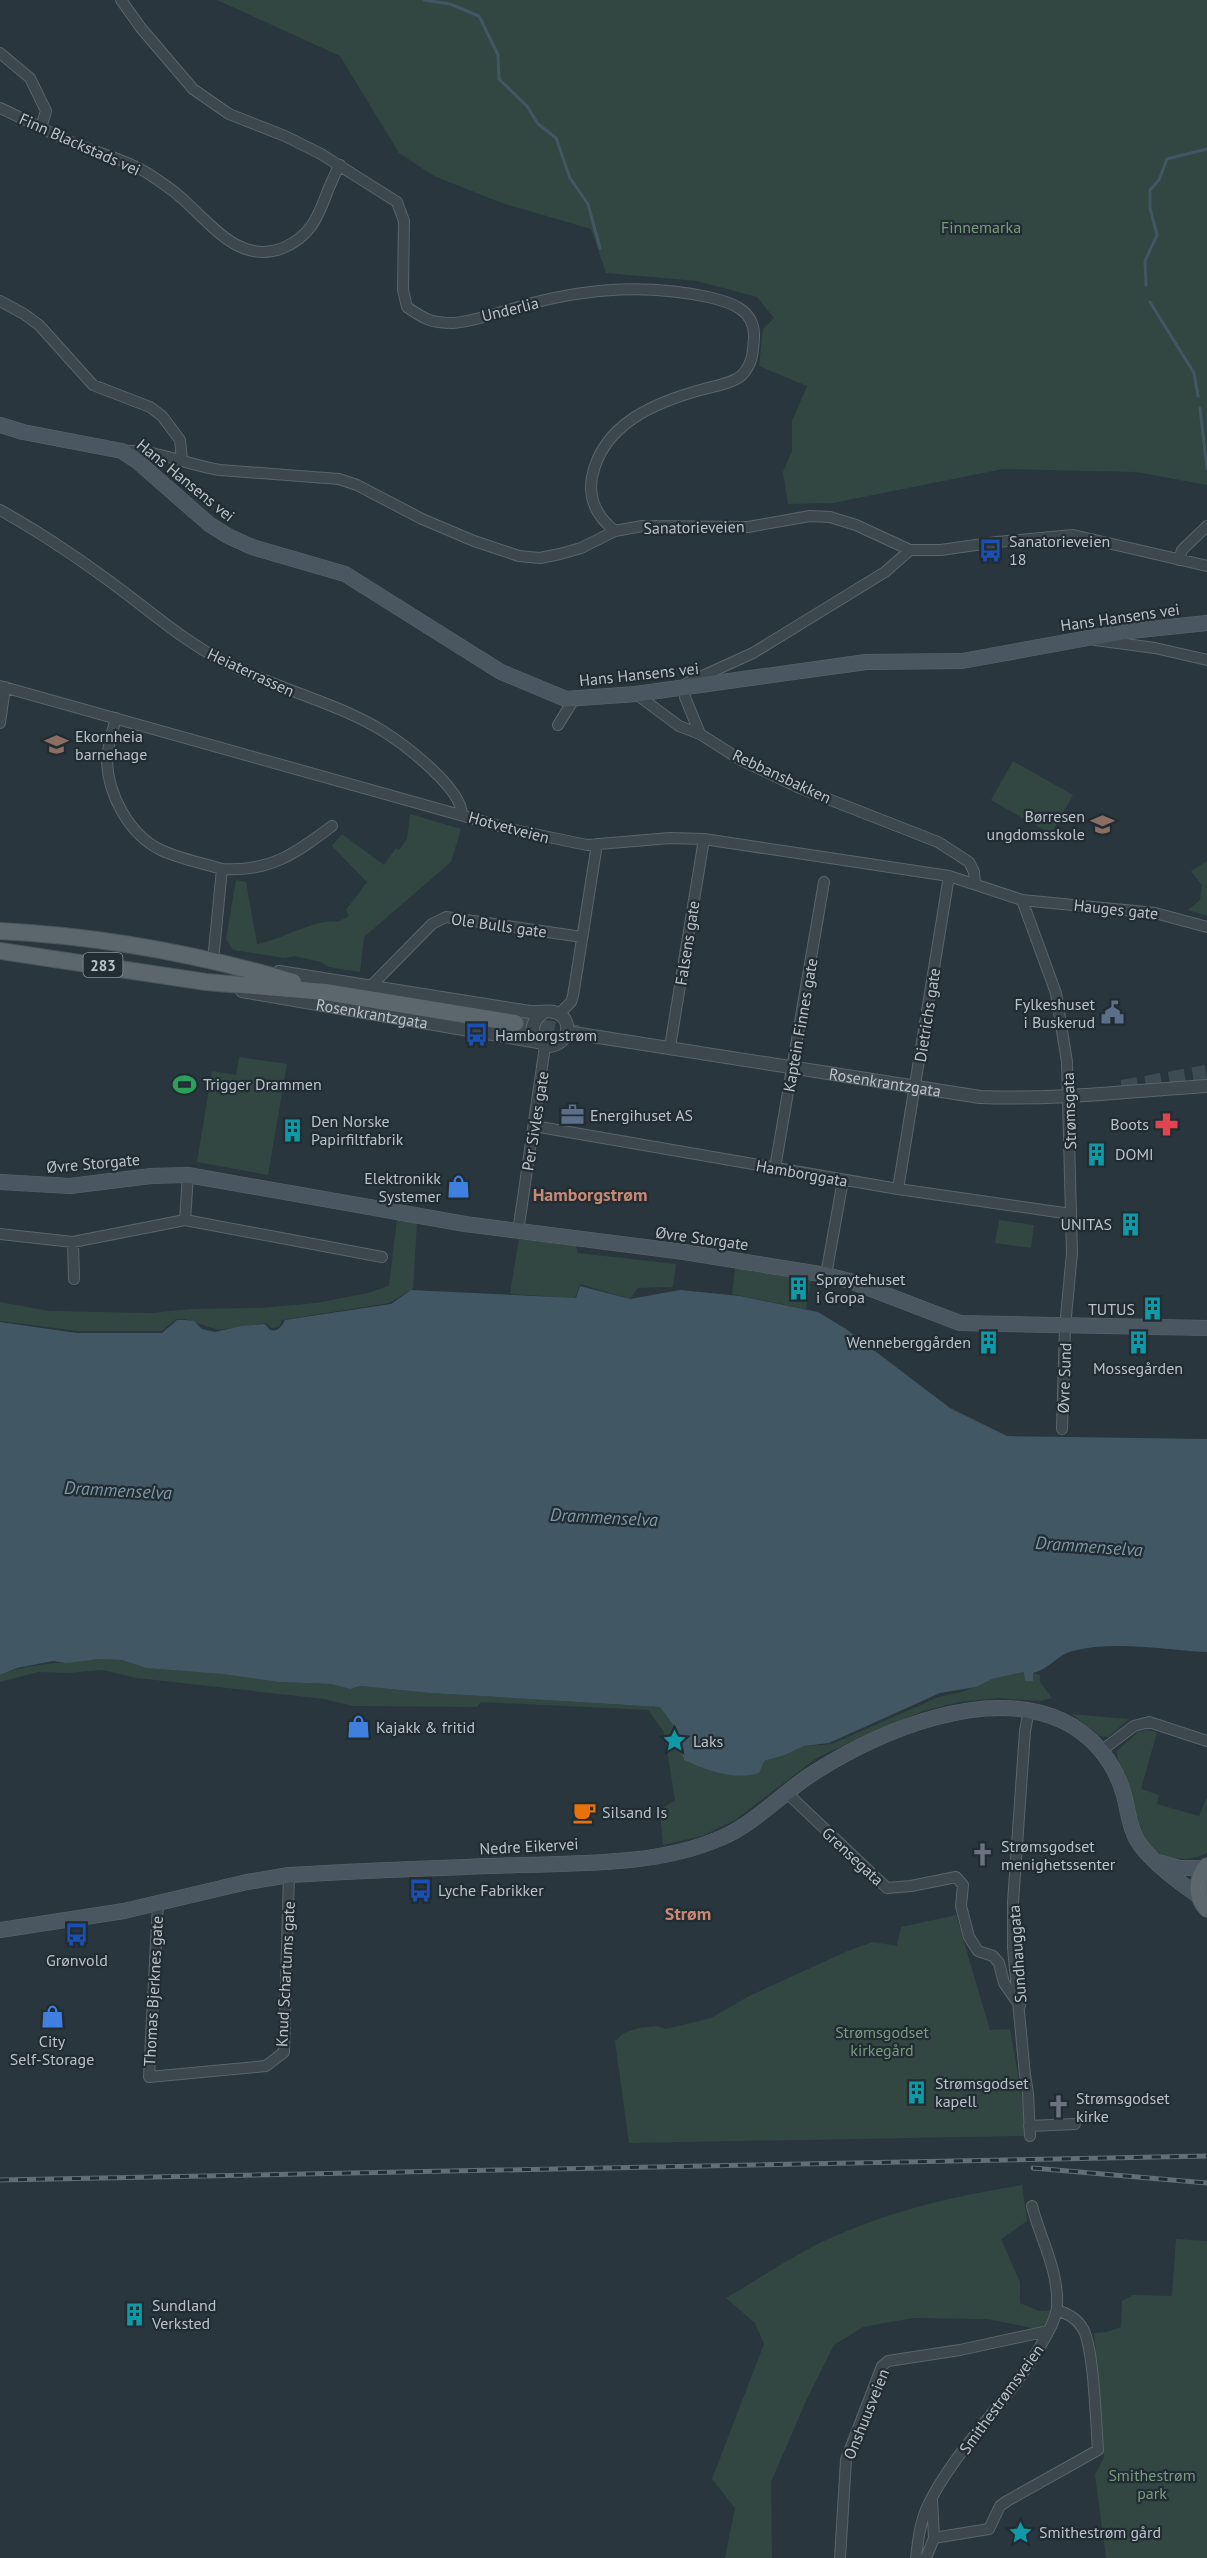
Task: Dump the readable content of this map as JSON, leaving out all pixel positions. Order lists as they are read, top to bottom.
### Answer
{
  "streets": {
    "main road": [
      "Hans Hansens vei",
      "283",
      "Rosenkrantzgata",
      "Øvre Storgate",
      "Nedre Eikervei"
    ],
    "street": [
      "Finn Blackstads vei",
      "Underlia",
      "Sanatorieveien",
      "Heiaterrassen",
      "Rebbansbakken",
      "Hotvetveien",
      "Hauges gate",
      "Ole Bulls gate",
      "Falsens gate",
      "Dietrichs gate",
      "Kaptein Finnes gate",
      "Strømsgata",
      "Per Sivles gate",
      "Hamborggata",
      "Øvre Sund",
      "Grensegata",
      "Sundhauggata",
      "Knud Schartums gate",
      "Thomas Bjerknes gate",
      "Smithestrømsveien",
      "Onshuusveien"
    ]
  },
  "crossings": [
    ["Finn Blackstads vei", "Underlia"],
    ["Underlia", "Sanatorieveien"],
    ["Hans Hansens vei", "Sanatorieveien"],
    ["Hans Hansens vei", "Rebbansbakken"],
    ["Heiaterrassen", "Hotvetveien"],
    ["Rebbansbakken", "Hotvetveien"],
    ["Hotvetveien", "Hauges gate"],
    ["Hotvetveien", "Falsens gate"],
    ["Hotvetveien", "Dietrichs gate"],
    ["Hotvetveien", "Strømsgata"],
    ["Hauges gate", "Strømsgata"],
    ["Ole Bulls gate", "Rosenkrantzgata"],
    ["Falsens gate", "Rosenkrantzgata"],
    ["Rosenkrantzgata", "Dietrichs gate"],
    ["Rosenkrantzgata", "Kaptein Finnes gate"],
    ["Rosenkrantzgata", "Strømsgata"],
    ["Rosenkrantzgata", "Per Sivles gate"],
    ["Dietrichs gate", "Hamborggata"],
    ["Kaptein Finnes gate", "Hamborggata"],
    ["Strømsgata", "Øvre Storgate"],
    ["Strømsgata", "Hamborggata"],
    ["Strømsgata", "Øvre Sund"],
    ["Per Sivles gate", "Øvre Storgate"],
    ["Per Sivles gate", "Hamborggata"],
    ["Øvre Storgate", "Øvre Sund"],
    ["Nedre Eikervei", "Grensegata"],
    ["Nedre Eikervei", "Sundhauggata"],
    ["Nedre Eikervei", "Knud Schartums gate"],
    ["Nedre Eikervei", "Thomas Bjerknes gate"],
    ["Grensegata", "Sundhauggata"],
    ["Knud Schartums gate", "Thomas Bjerknes gate"],
    ["Smithestrømsveien", "Onshuusveien"]
  ],
  "districts": ["Hamborgstrøm", "Strøm"],
  "water": ["Drammenselva"],
  "parks": ["Finnemarka", "Strømsgodset kirkegård", "Smithestrøm park"],
  "places": {
    "bus stop": [
      "Sanatorieveien 18",
      "Hamborgstrøm",
      "Lyche Fabrikker",
      "Grønvold"
    ],
    "school or university": ["Ekornheia barnehage", "Børresen ungdomsskole"],
    "public building": ["Fylkeshuset i Buskerud"],
    "sports": ["Trigger Drammen"],
    "office": ["Energihuset AS"],
    "pharmacy": ["Boots"],
    "building": [
      "Den Norske Papirfiltfabrik",
      "DOMI",
      "UNITAS",
      "Sprøytehuset i Gropa",
      "TUTUS",
      "Wenneberggården",
      "Mossegården",
      "Strømsgodset kapell",
      "Sundland Verksted"
    ],
    "shop": ["Elektronikk Systemer", "Kajakk & fritid", "City Self-Storage"],
    "place": ["Laks", "Smithestrøm gård"],
    "cafe": ["Silsand Is"],
    "church": ["Strømsgodset menighetssenter", "Strømsgodset kirke"]
  }
}
